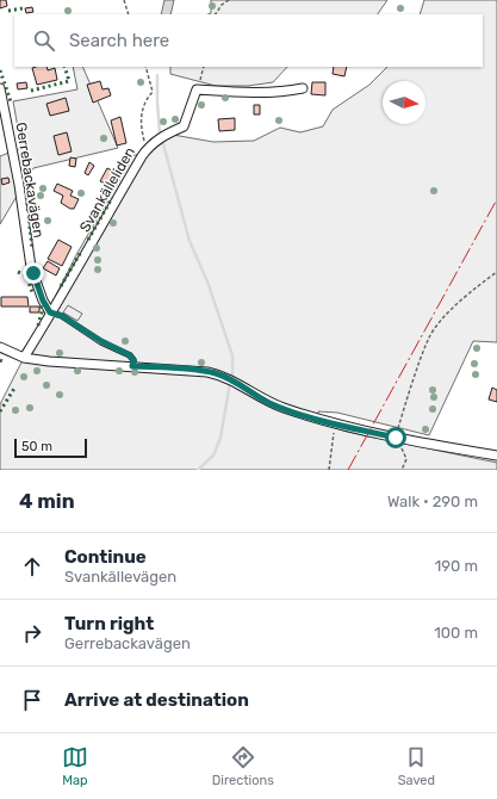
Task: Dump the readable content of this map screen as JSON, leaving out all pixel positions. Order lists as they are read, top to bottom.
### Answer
{
  "streets": {
    "street": ["Gerrebackavägen", "Svankälleliden"]
  },
  "crossings": [
    ["Gerrebackavägen", "Svankälleliden"]
  ],
  "scale_bar": "50 m",
  "north": "right",
  "page": {
    "search": "Search here",
    "scale": "50 m",
    "heading": ["4 min", "Walk · 290 m"],
    "list": [
      ["Continue", "Svankällevägen", "190 m"],
      ["Turn right", "Gerrebackavägen", "100 m"],
      "Arrive at destination"
    ],
    "nav": ["Map", "Directions", "Saved"]
  }
}
